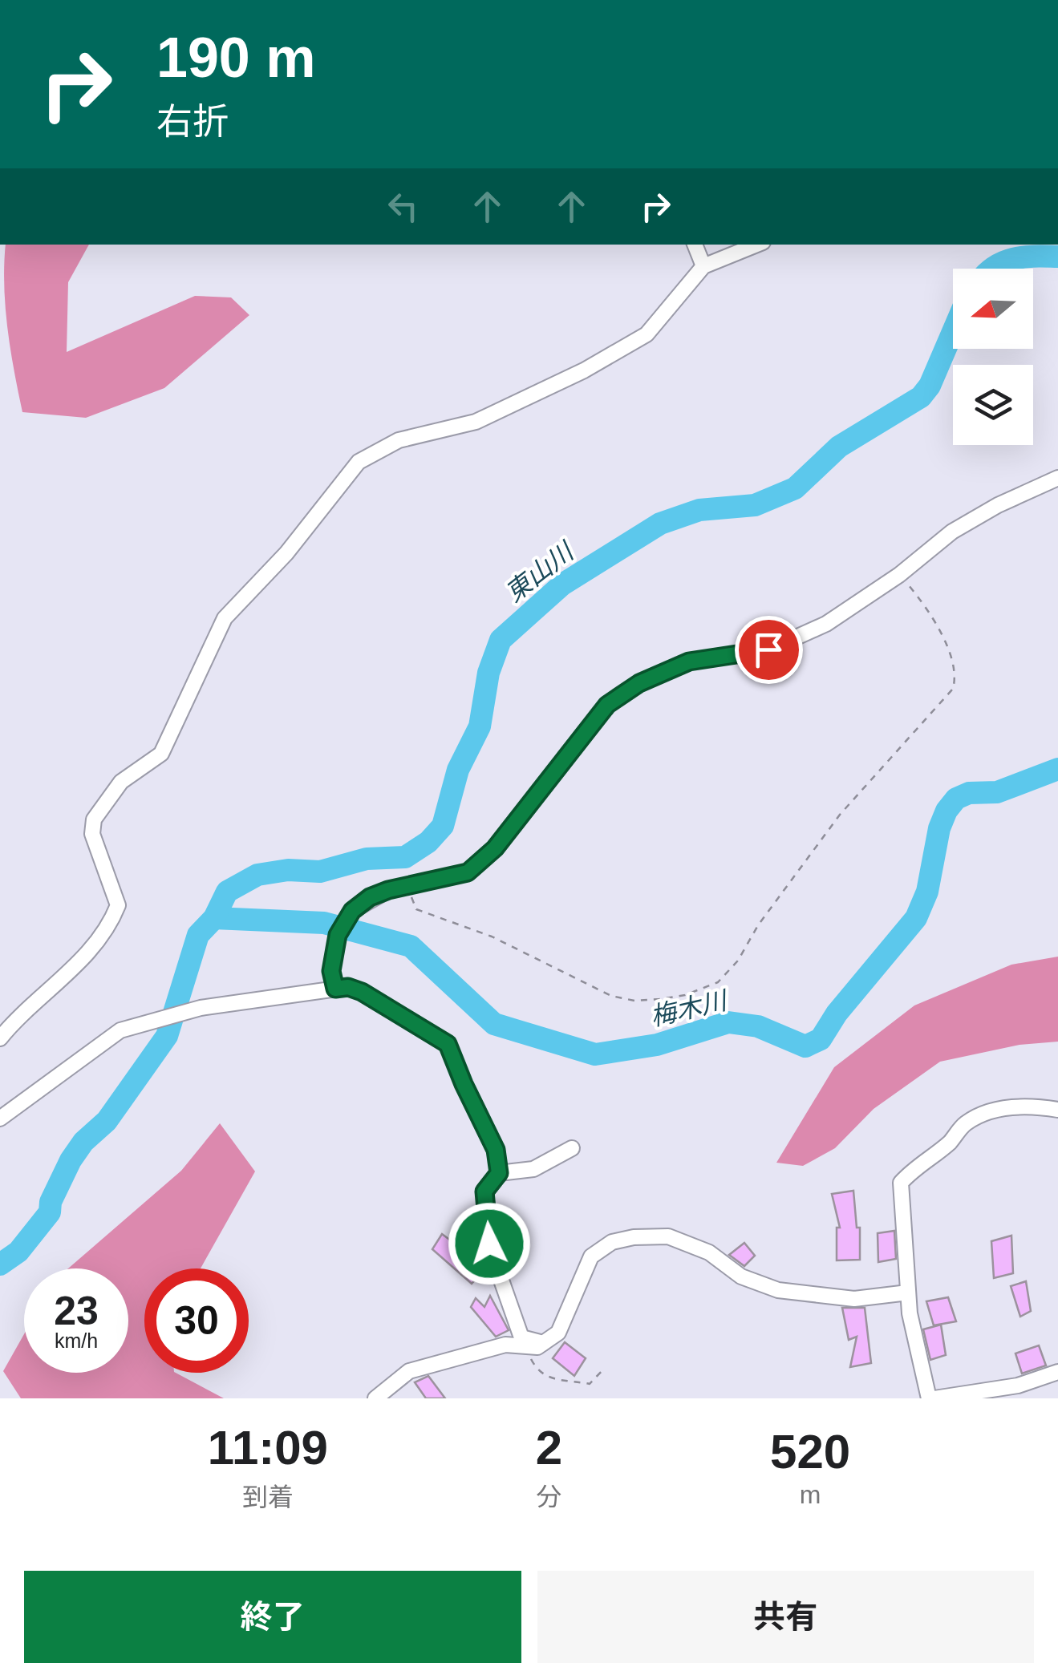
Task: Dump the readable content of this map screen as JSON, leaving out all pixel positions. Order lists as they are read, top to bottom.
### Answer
{
  "water": ["東山川", "梅木川"],
  "north": "left",
  "page": {
    "turn": ["190 m", "右折"],
    "speed": "23 km/h",
    "limit": "30",
    "eta": [
      "11:09",
      "到着",
      "2",
      "分",
      "520",
      "m"
    ],
    "buttons": ["終了", "共有"]
  }
}
